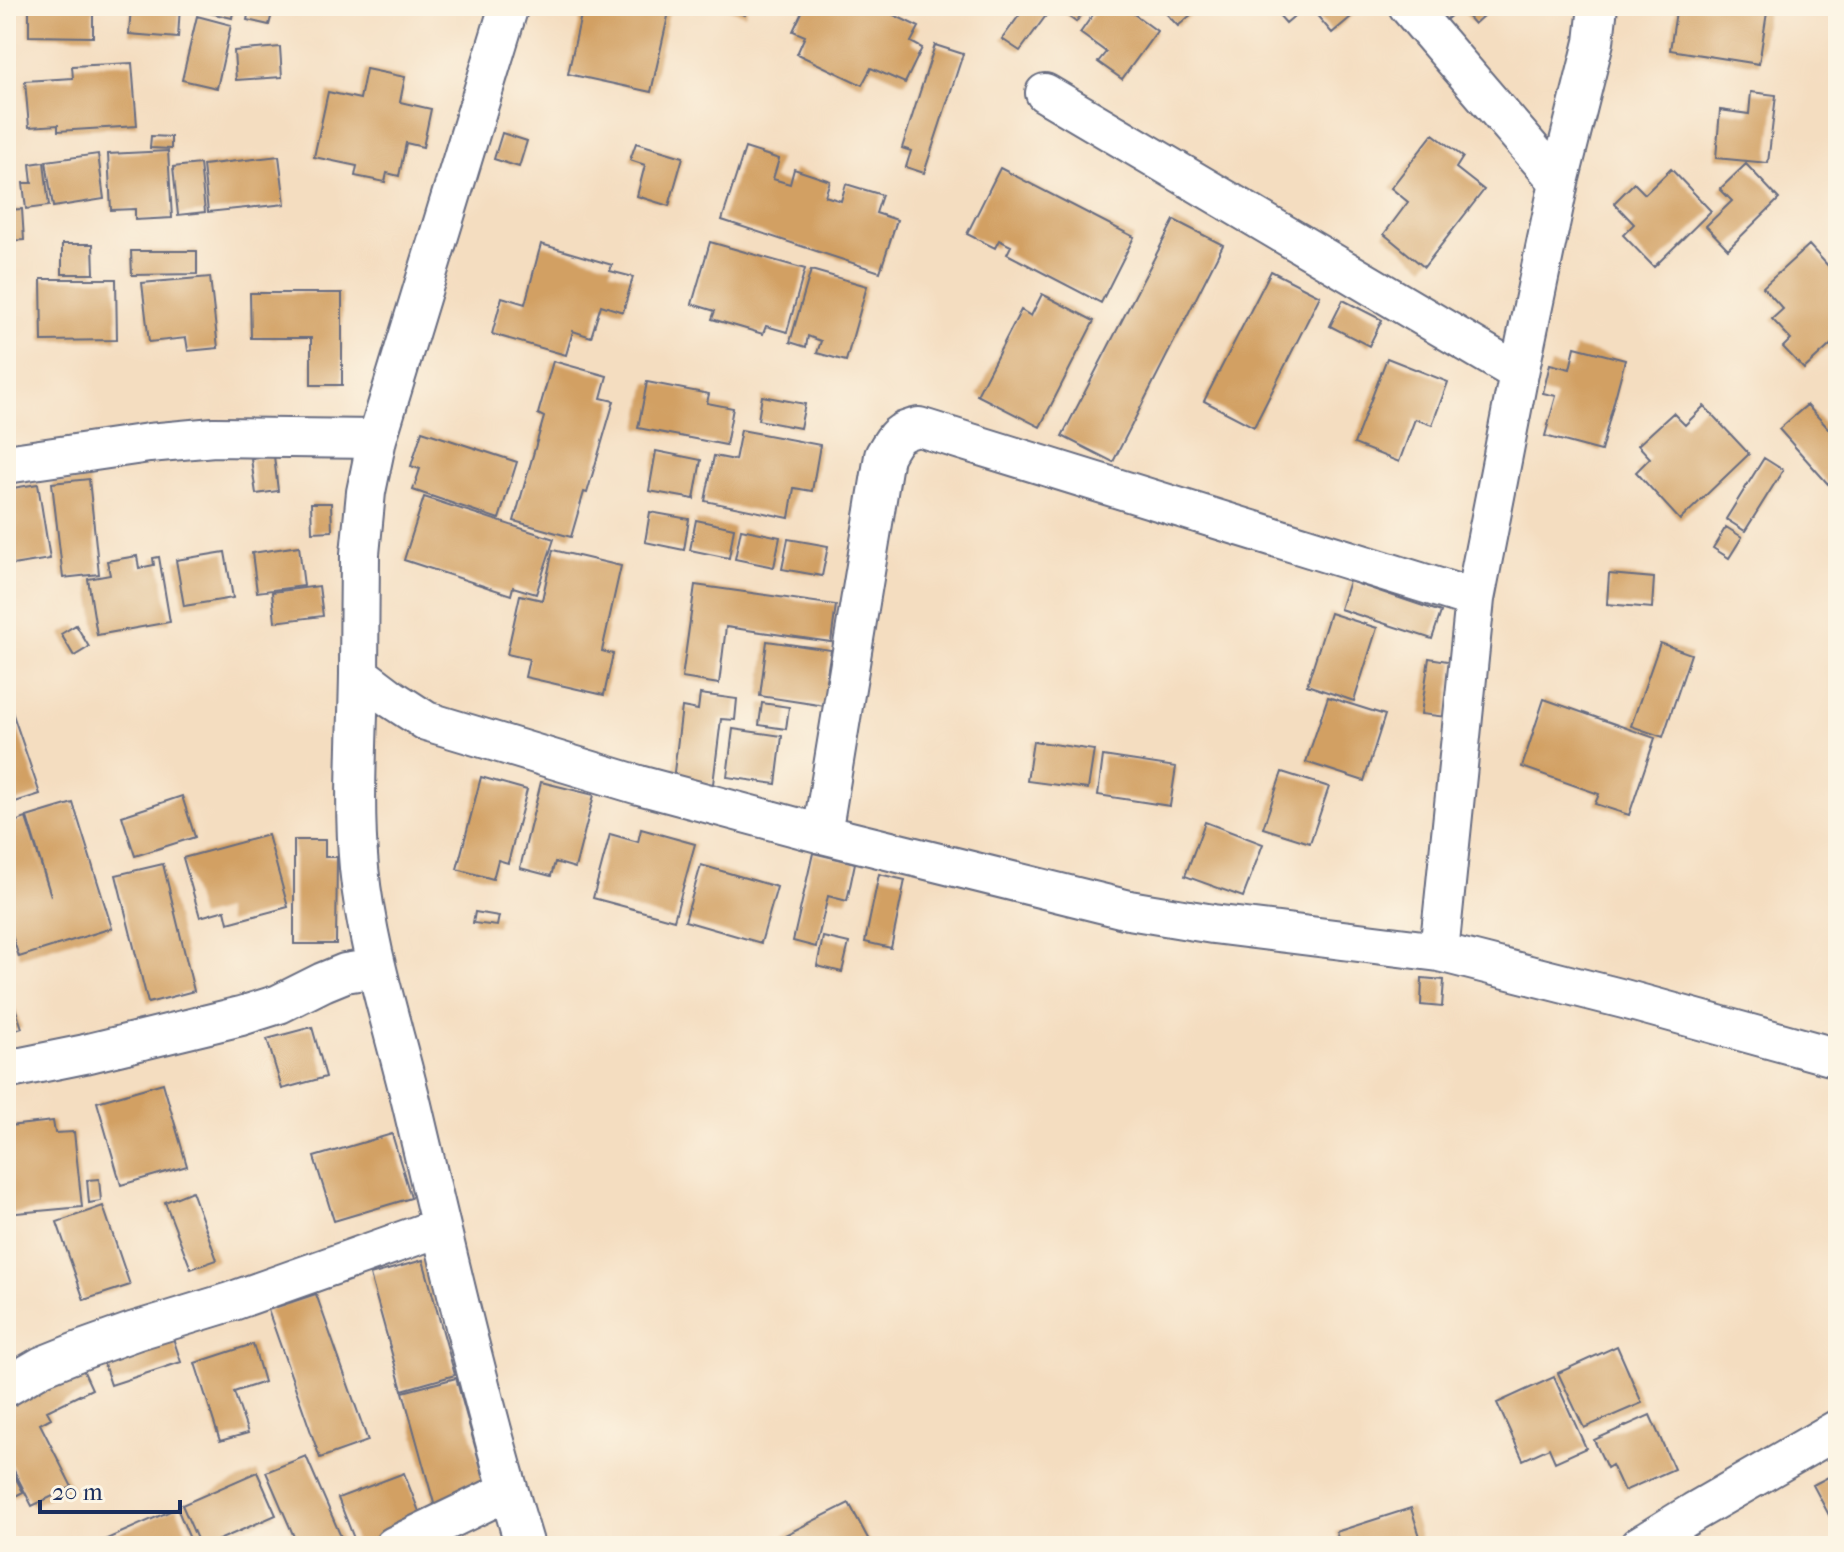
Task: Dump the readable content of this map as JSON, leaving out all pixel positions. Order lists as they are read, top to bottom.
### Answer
{
  "scale_bar": "20 m"
}
